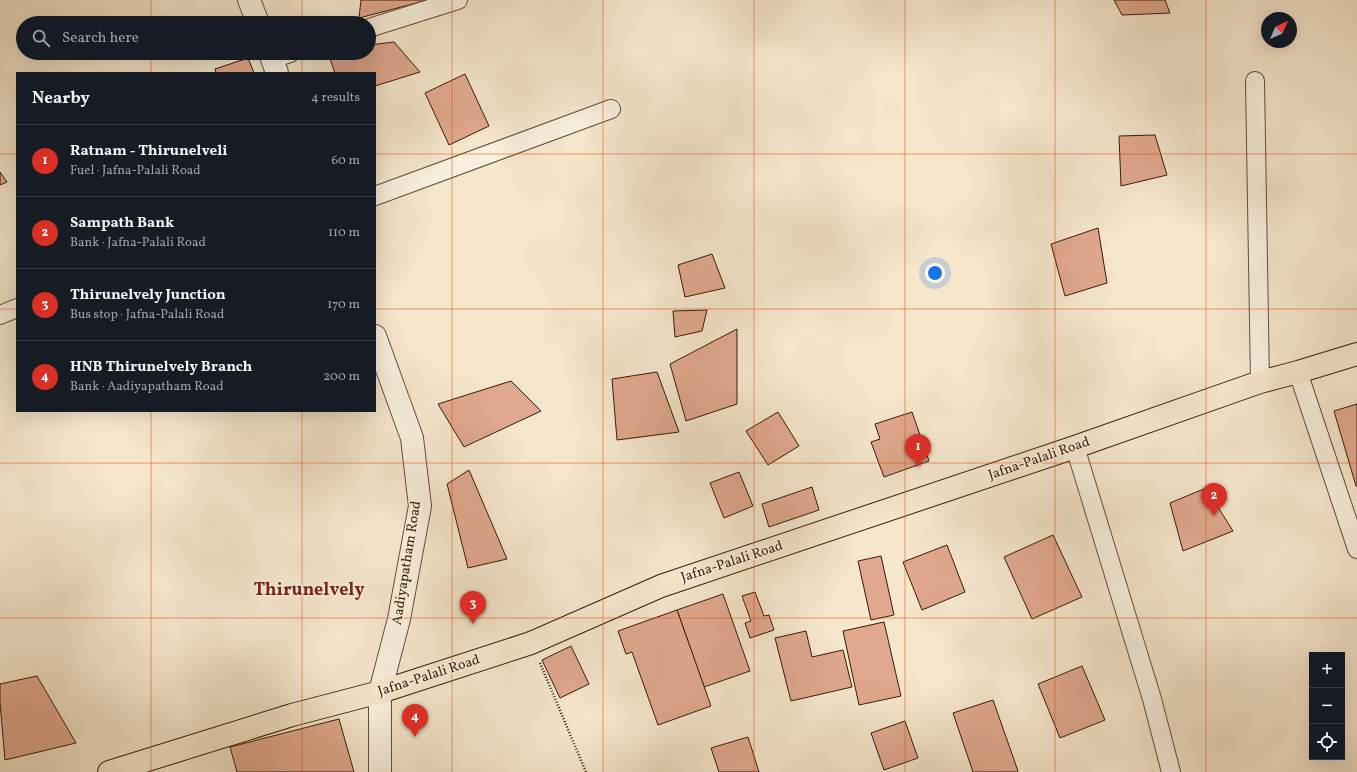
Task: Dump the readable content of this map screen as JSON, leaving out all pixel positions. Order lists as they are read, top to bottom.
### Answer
{
  "streets": {
    "main road": ["Jafna-Palali Road"],
    "street": ["Aadiyapatham Road"]
  },
  "crossings": [
    ["Jafna-Palali Road", "Aadiyapatham Road"]
  ],
  "districts": ["Thirunelvely"],
  "north": "top right",
  "page": {
    "search": "Search here",
    "heading": ["Nearby", "4 results"],
    "list": [
      {
        "mark": "1",
        "name": "Ratnam - Thirunelveli",
        "note": "Fuel · Jafna-Palali Road",
        "value": "60 m"
      },
      {
        "mark": "2",
        "name": "Sampath Bank",
        "note": "Bank · Jafna-Palali Road",
        "value": "110 m"
      },
      {
        "mark": "3",
        "name": "Thirunelvely Junction",
        "note": "Bus stop · Jafna-Palali Road",
        "value": "170 m"
      },
      {
        "mark": "4",
        "name": "HNB Thirunelvely Branch",
        "note": "Bank · Aadiyapatham Road",
        "value": "200 m"
      }
    ],
    "pins": [
      "1",
      "2",
      "3",
      "4"
    ],
    "map_buttons": ["+", "−"]
  }
}
